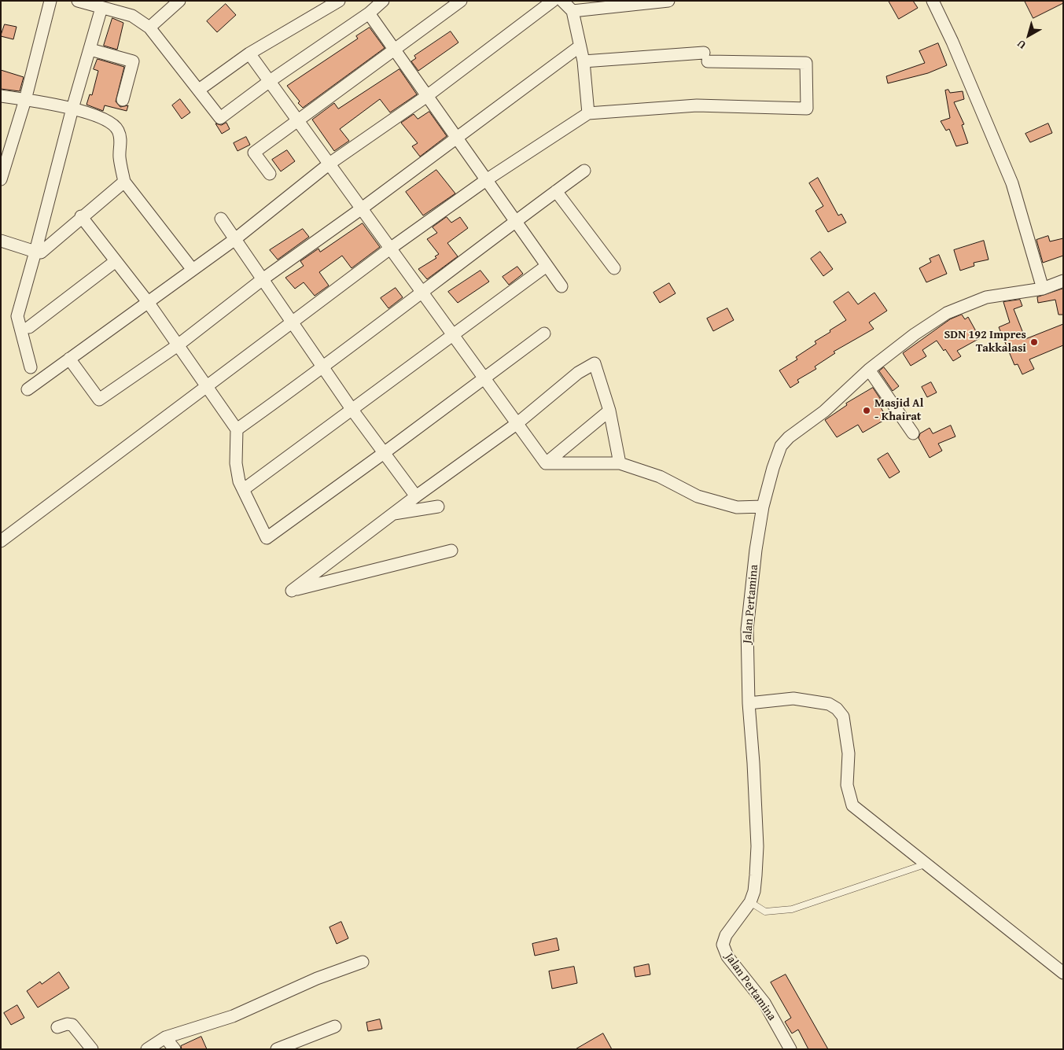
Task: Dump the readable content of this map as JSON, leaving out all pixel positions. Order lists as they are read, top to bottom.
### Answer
{
  "streets": {
    "street": ["Jalan Pertamina"]
  },
  "places": ["SDN 192 Impres Takkalasi", "Masjid Al - Khairat"],
  "north": "bottom left"
}
